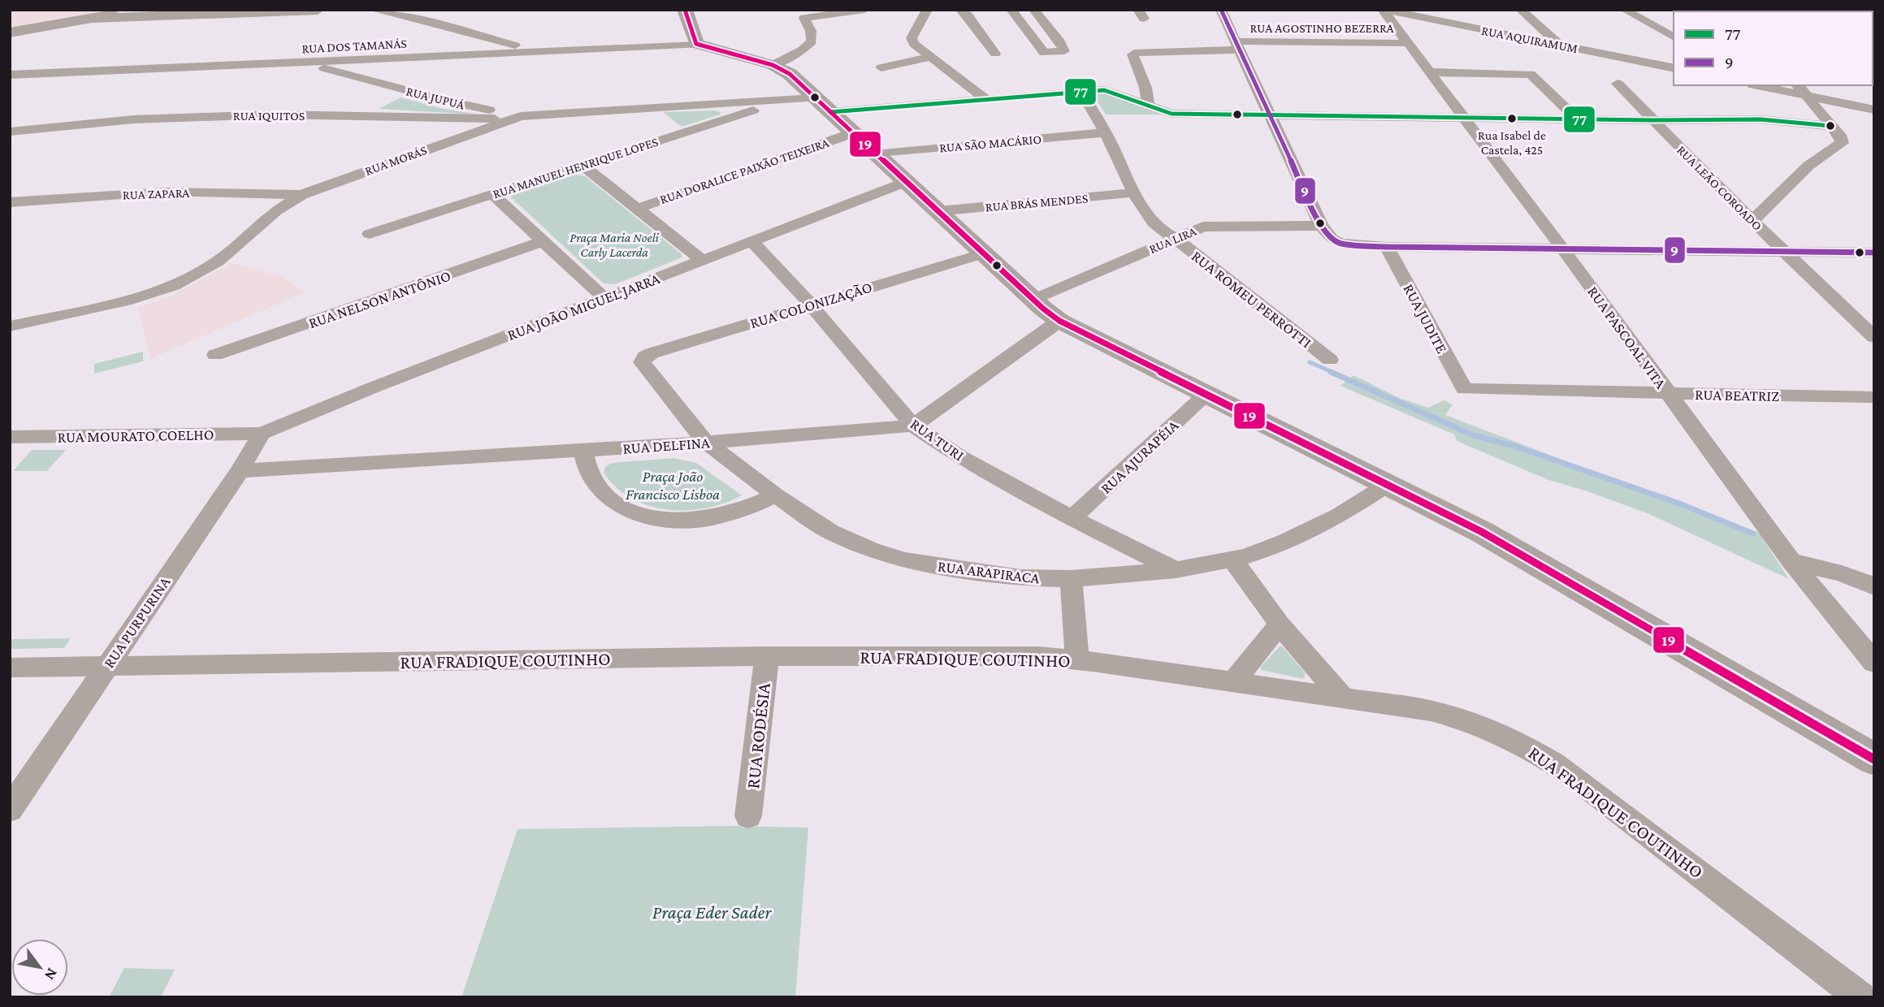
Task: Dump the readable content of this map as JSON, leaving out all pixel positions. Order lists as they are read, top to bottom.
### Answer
{
  "streets": {
    "street": [
      "RUA AGOSTINHO BEZERRA",
      "RUA AQUIRAMUM",
      "RUA DOS TAMANÁS",
      "RUA JUPUÁ",
      "RUA IQUITOS",
      "RUA SÃO MACÁRIO",
      "RUA MORÁS",
      "RUA MANUEL HENRIQUE LOPES",
      "RUA DORALICE PAIXÃO TEIXEIRA",
      "RUA LEÃO COROADO",
      "RUA ZAPARA",
      "RUA BRÁS MENDES",
      "RUA LIRA",
      "RUA NELSON ANTÔNIO",
      "RUA ROMEU PERROTTI",
      "RUA COLONIZAÇÃO",
      "RUA JOÃO MIGUEL JARRA",
      "RUA JUDITE",
      "RUA PASCOAL VITA",
      "RUA BEATRIZ",
      "RUA MOURATO COELHO",
      "RUA TURI",
      "RUA DELFINA",
      "RUA AJURAPÉIA",
      "RUA ARAPIRACA",
      "RUA PURPURINA",
      "RUA FRADIQUE COUTINHO",
      "RUA RODÉSIA"
    ]
  },
  "crossings": [
    ["RUA AGOSTINHO BEZERRA", "RUA PASCOAL VITA"],
    ["RUA AQUIRAMUM", "RUA PASCOAL VITA"],
    ["RUA DOS TAMANÁS", "RUA JUPUÁ"],
    ["RUA JUPUÁ", "RUA IQUITOS"],
    ["RUA JUPUÁ", "RUA MORÁS"],
    ["RUA IQUITOS", "RUA MORÁS"],
    ["RUA SÃO MACÁRIO", "RUA ROMEU PERROTTI"],
    ["RUA MORÁS", "RUA MANUEL HENRIQUE LOPES"],
    ["RUA MORÁS", "RUA ZAPARA"],
    ["RUA BRÁS MENDES", "RUA ROMEU PERROTTI"],
    ["RUA LIRA", "RUA ROMEU PERROTTI"],
    ["RUA COLONIZAÇÃO", "RUA TURI"],
    ["RUA COLONIZAÇÃO", "RUA ARAPIRACA"],
    ["RUA JOÃO MIGUEL JARRA", "RUA MOURATO COELHO"],
    ["RUA JOÃO MIGUEL JARRA", "RUA TURI"],
    ["RUA JOÃO MIGUEL JARRA", "RUA PURPURINA"],
    ["RUA JUDITE", "RUA BEATRIZ"],
    ["RUA PASCOAL VITA", "RUA BEATRIZ"],
    ["RUA MOURATO COELHO", "RUA PURPURINA"],
    ["RUA TURI", "RUA DELFINA"],
    ["RUA TURI", "RUA AJURAPÉIA"],
    ["RUA TURI", "RUA ARAPIRACA"],
    ["RUA DELFINA", "RUA ARAPIRACA"],
    ["RUA DELFINA", "RUA PURPURINA"],
    ["RUA PURPURINA", "RUA FRADIQUE COUTINHO"],
    ["RUA FRADIQUE COUTINHO", "RUA RODÉSIA"]
  ],
  "parks": ["Praça Maria Noeli Carly Lacerda", "Praça João Francisco Lisboa", "Praça Eder Sader"],
  "places": ["Rua Isabel de Castela, 425"],
  "lines": ["transit line 9", "transit line 19", "transit line 77"],
  "legend": ["77", "9"],
  "north": "bottom right"
}
